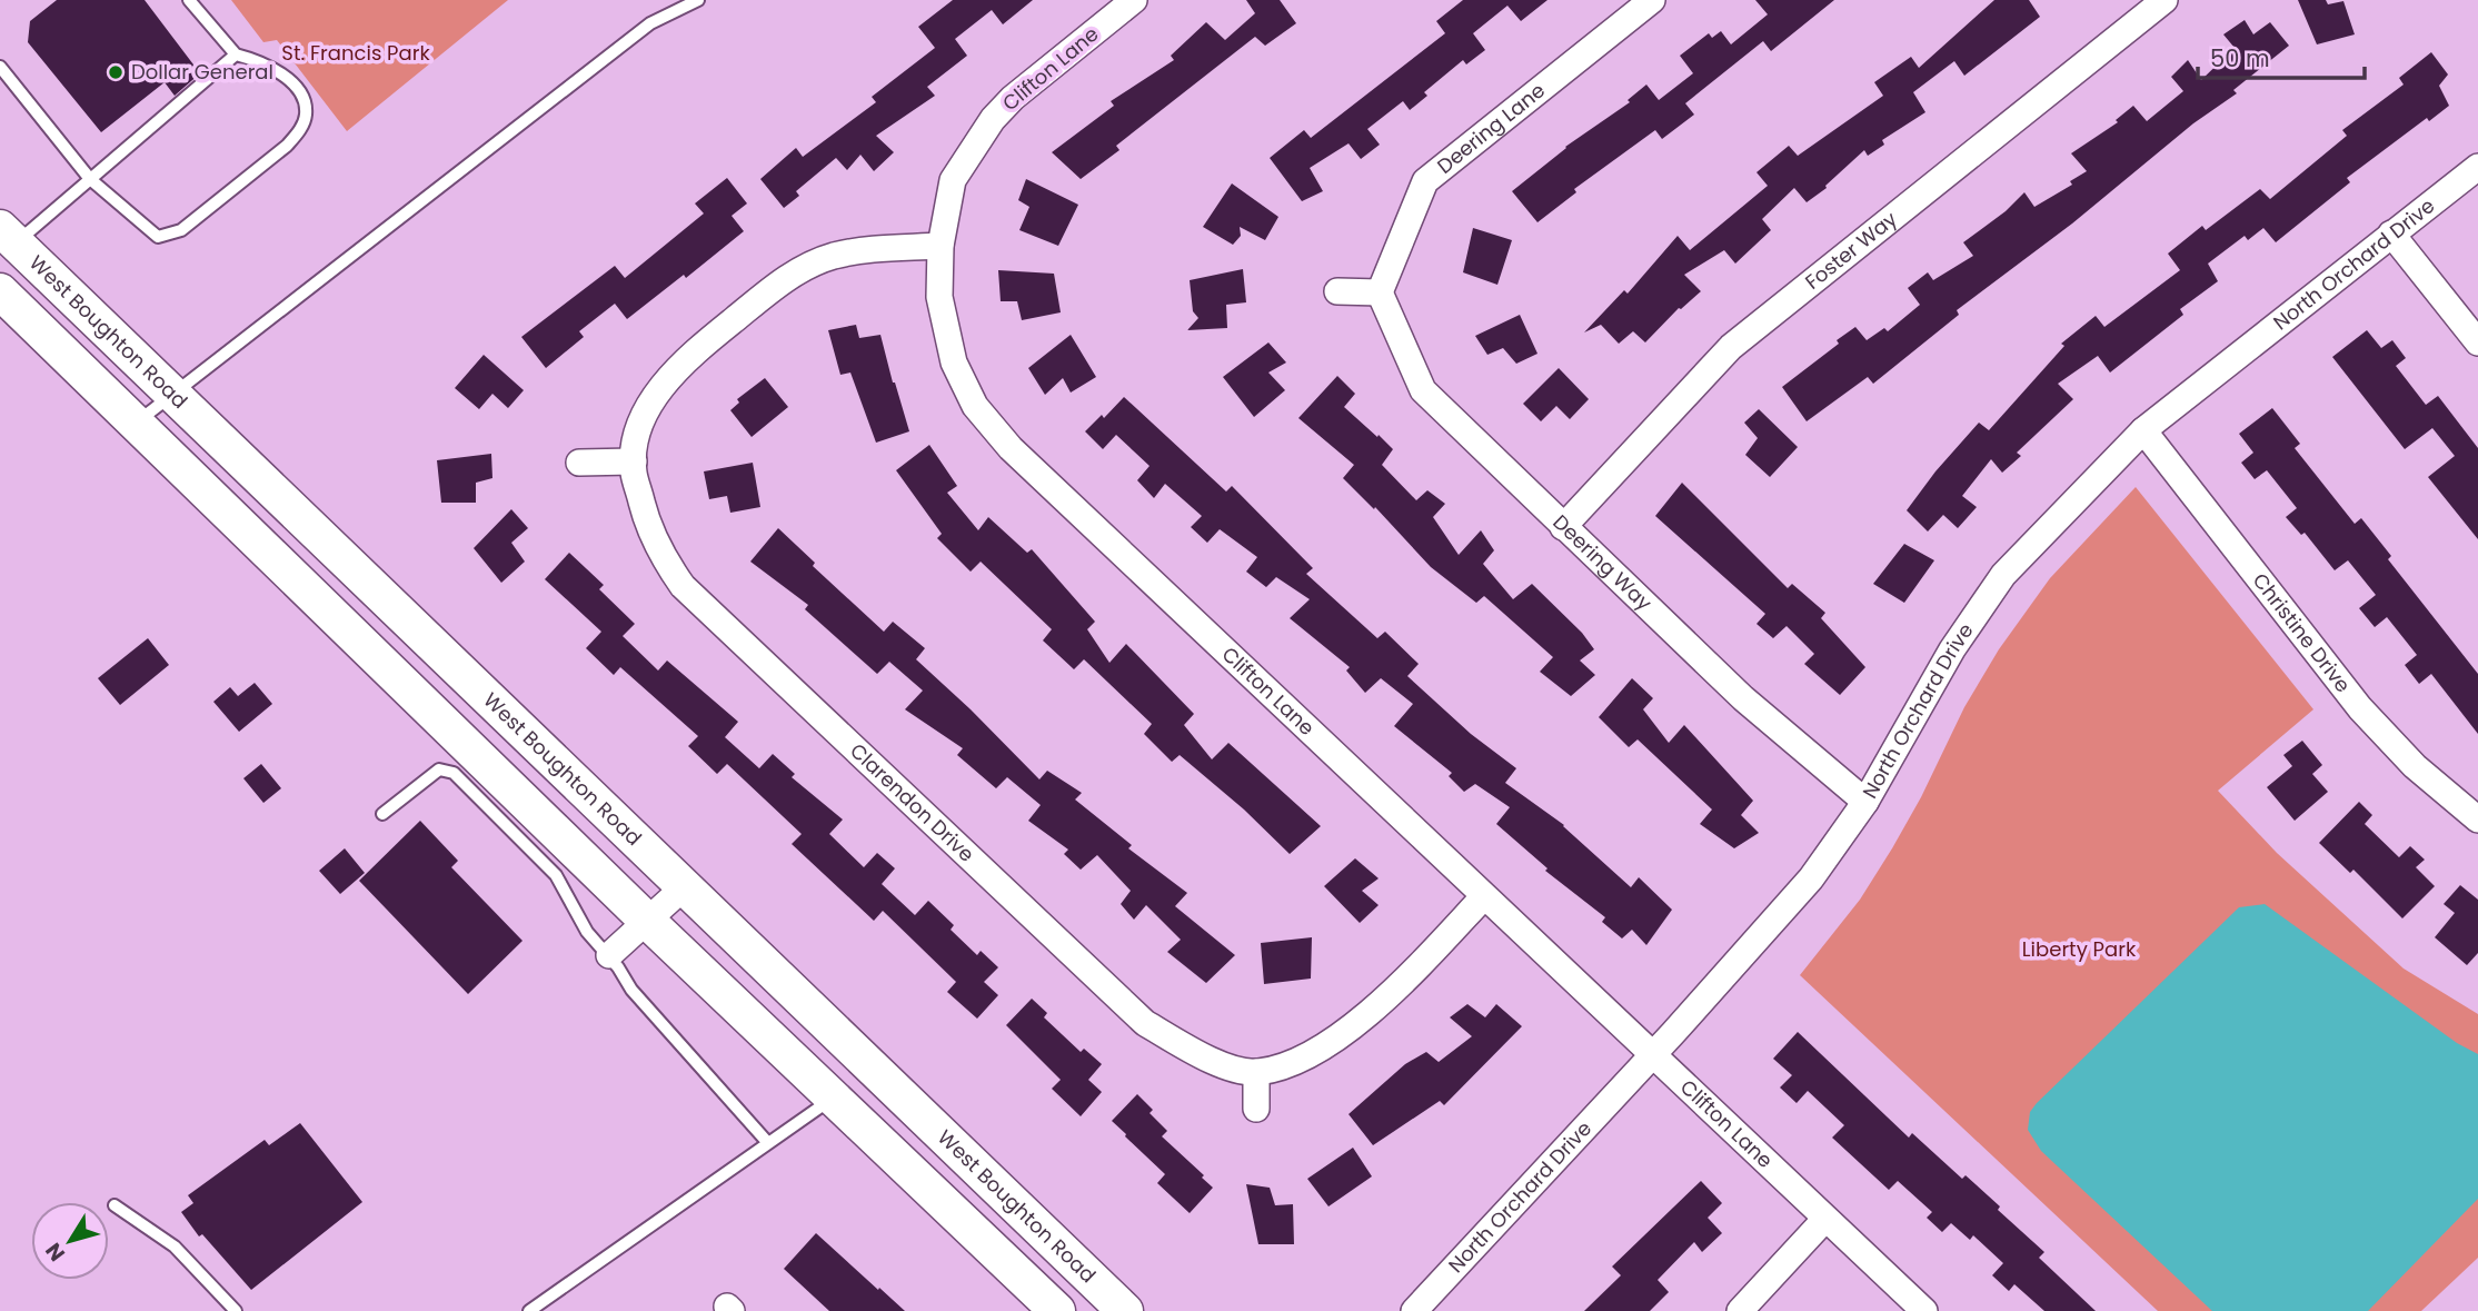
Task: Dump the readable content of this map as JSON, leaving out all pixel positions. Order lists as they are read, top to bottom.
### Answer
{
  "streets": {
    "main road": ["West Boughton Road"],
    "street": [
      "Clifton Lane",
      "Deering Lane",
      "Foster Way",
      "North Orchard Drive",
      "Deering Way",
      "Christine Drive",
      "Clarendon Drive"
    ]
  },
  "crossings": [
    ["Clifton Lane", "North Orchard Drive"],
    ["Clifton Lane", "Clarendon Drive"],
    ["Deering Lane", "Deering Way"],
    ["Foster Way", "Deering Way"],
    ["North Orchard Drive", "Deering Way"],
    ["North Orchard Drive", "Christine Drive"]
  ],
  "parks": ["St. Francis Park", "Liberty Park"],
  "places": ["Dollar General"],
  "scale_bar": "50 m",
  "north": "bottom left"
}
